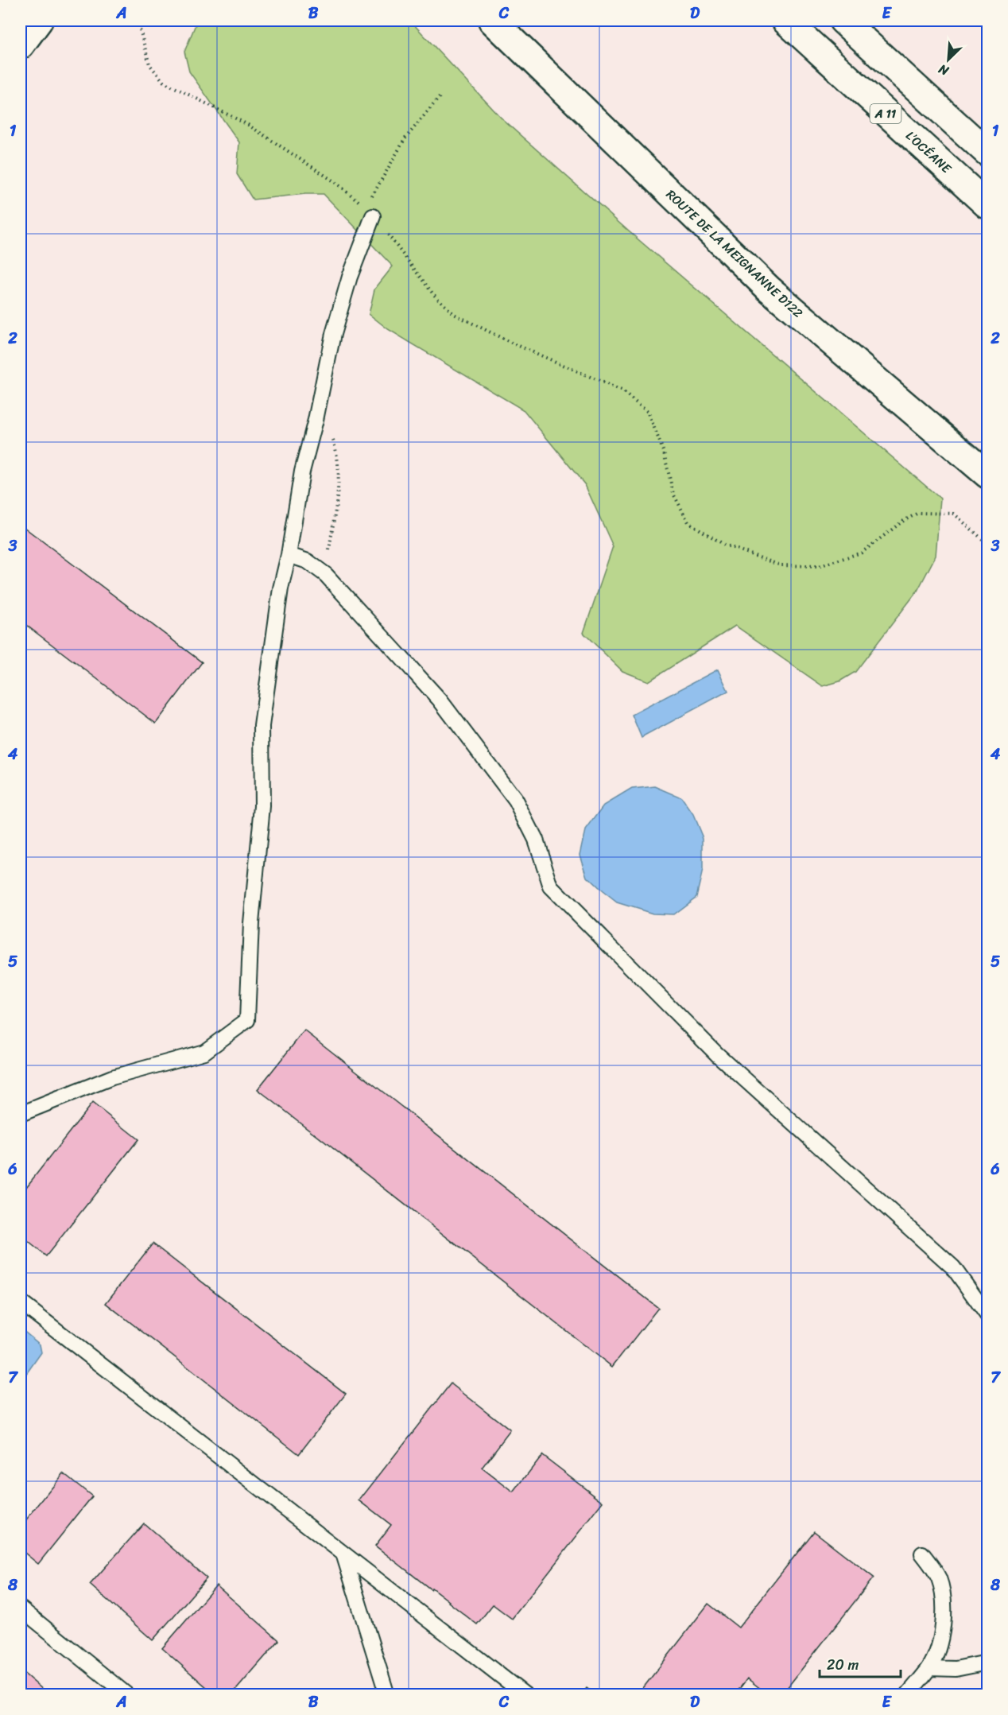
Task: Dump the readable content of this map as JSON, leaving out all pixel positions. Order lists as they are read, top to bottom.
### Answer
{
  "streets": {
    "main road": ["A 11", "L’OCÉANE", "ROUTE DE LA MEIGNANNE D122"]
  },
  "scale_bar": "20 m",
  "north": "bottom left",
  "grid": {
    "columns": [
      "A",
      "B",
      "C",
      "D",
      "E"
    ],
    "rows": [
      "1",
      "2",
      "3",
      "4",
      "5",
      "6",
      "7",
      "8"
    ]
  }
}
